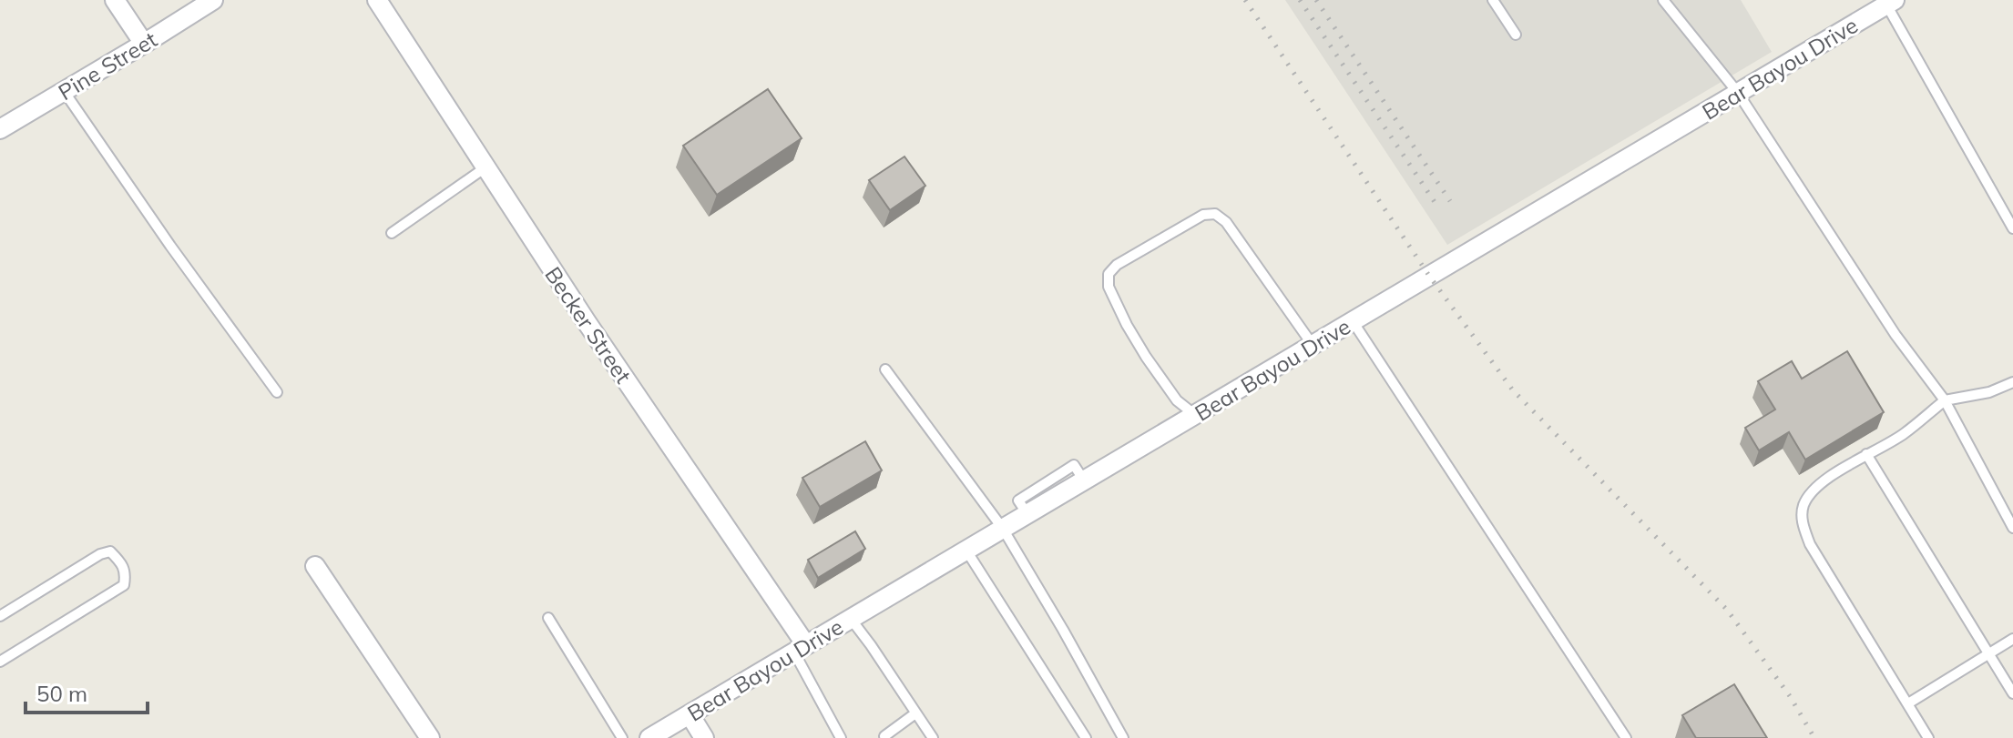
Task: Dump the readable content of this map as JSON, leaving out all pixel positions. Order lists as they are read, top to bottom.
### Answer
{
  "streets": {
    "street": ["Pine Street", "Bear Bayou Drive", "Becker Street"]
  },
  "crossings": [
    ["Bear Bayou Drive", "Becker Street"]
  ],
  "scale_bar": "50 m"
}
